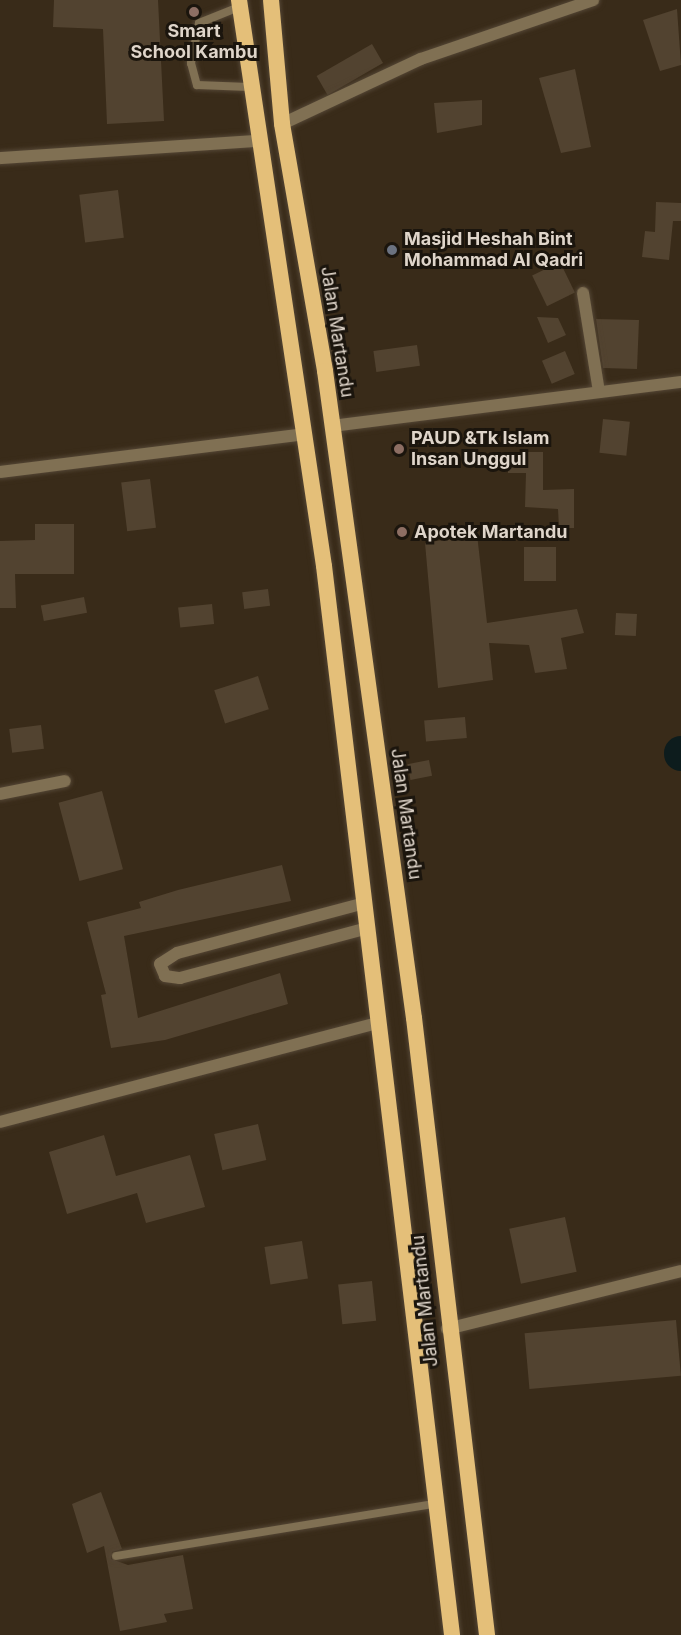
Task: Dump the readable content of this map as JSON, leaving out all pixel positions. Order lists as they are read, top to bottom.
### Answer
{
  "streets": {
    "highway": ["Jalan Martandu"]
  },
  "places": [
    "Smart School Kambu",
    "Masjid Heshah Bint Mohammad Al Qadri",
    "PAUD &Tk Islam Insan Unggul",
    "Apotek Martandu"
  ]
}
